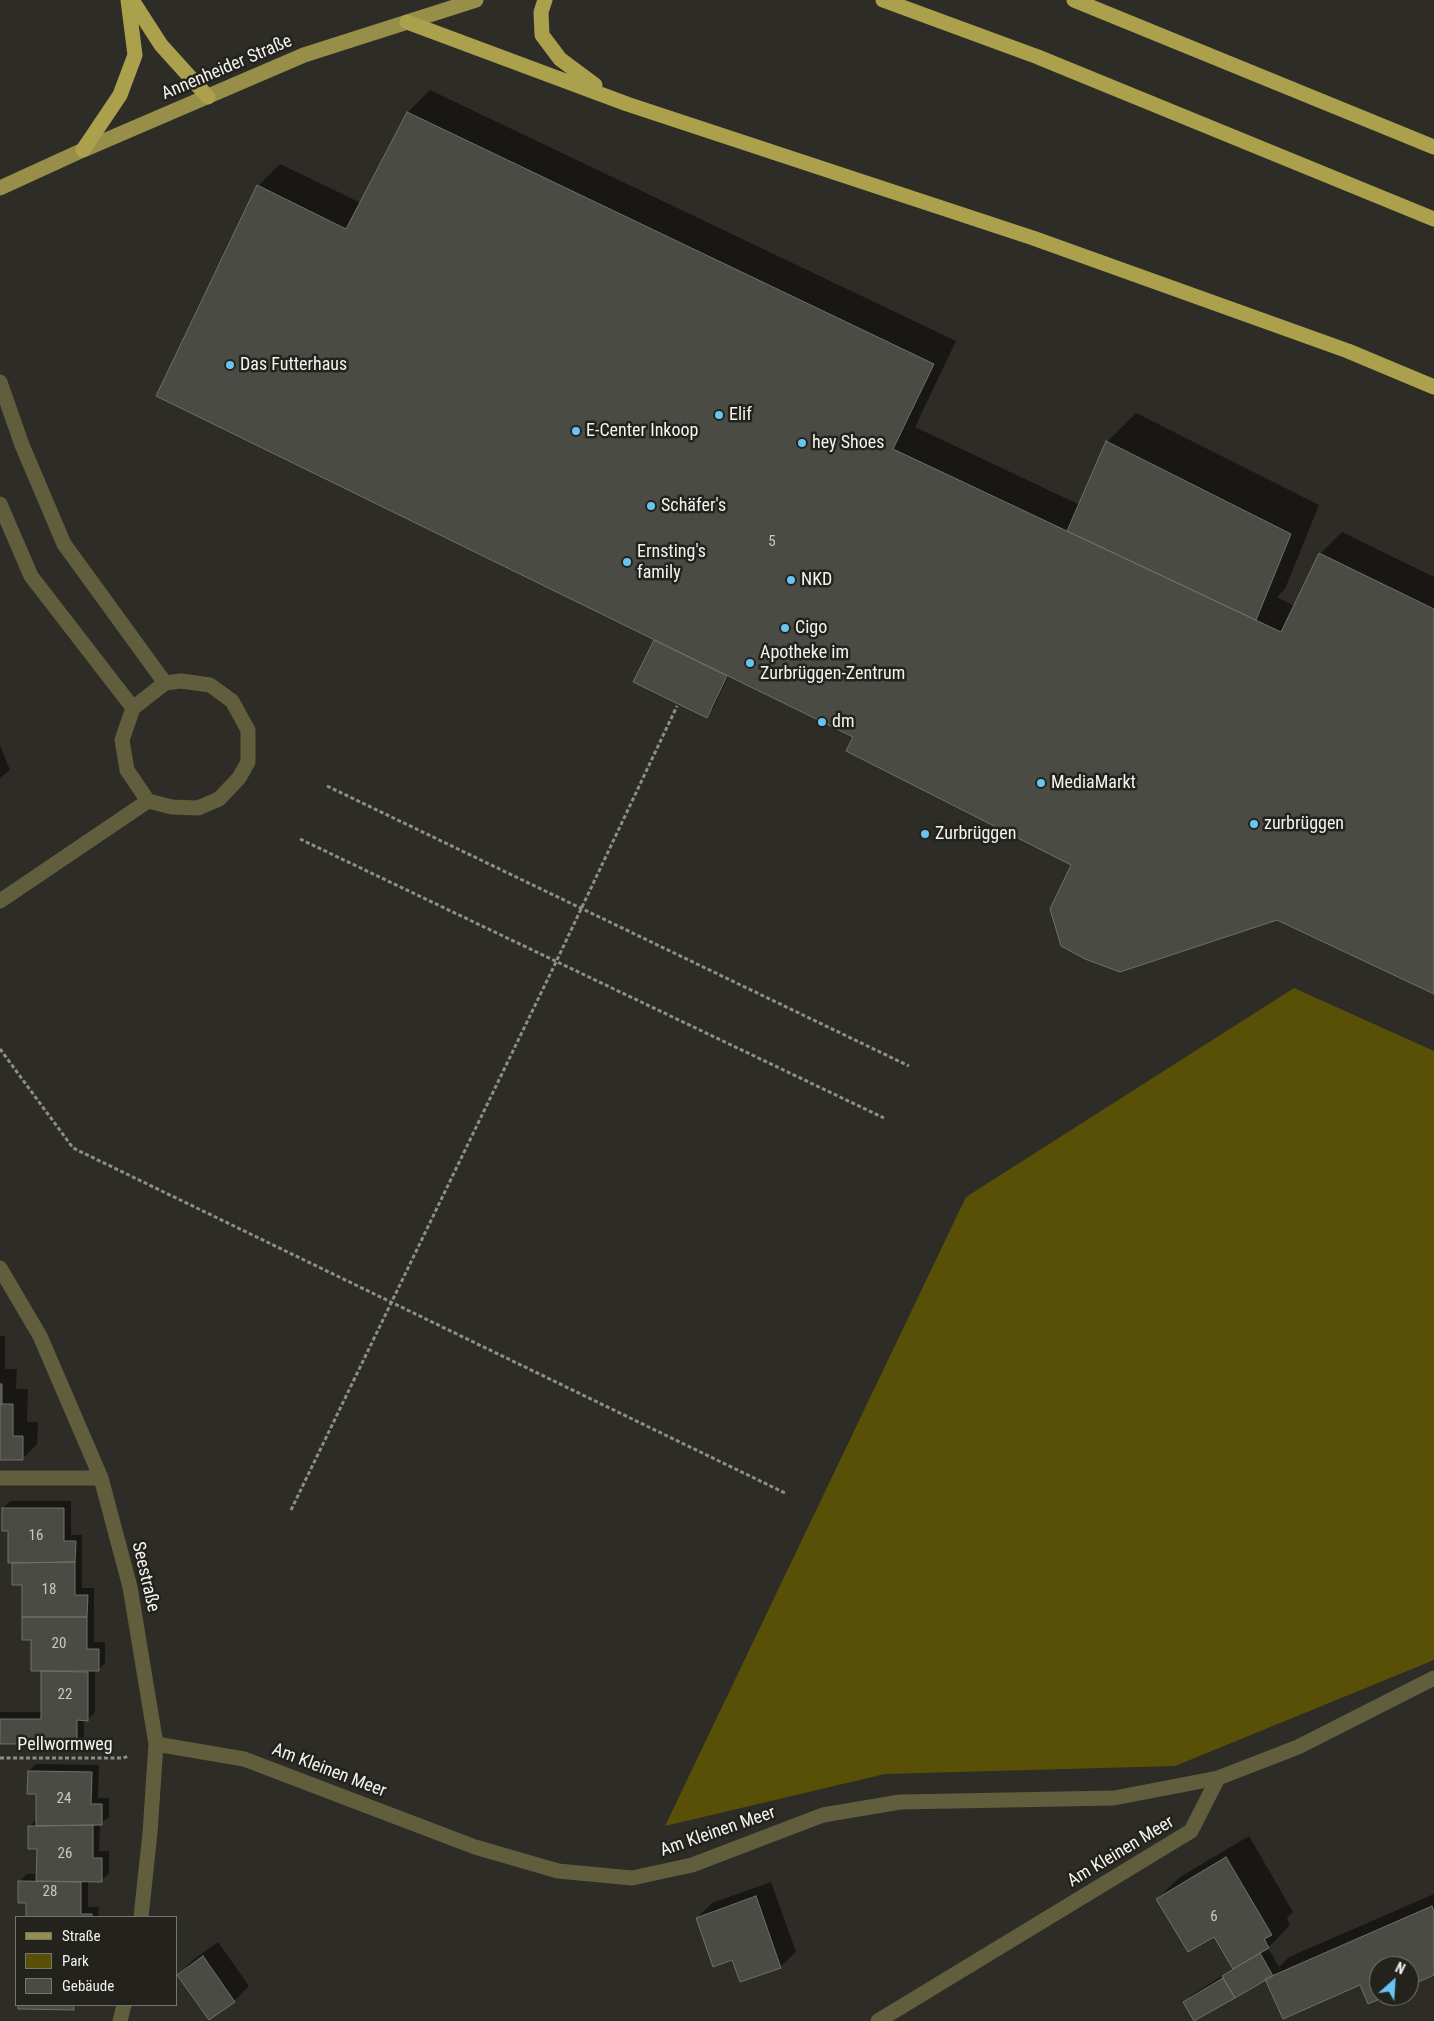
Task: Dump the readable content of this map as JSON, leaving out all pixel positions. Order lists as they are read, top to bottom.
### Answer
{
  "streets": {
    "main road": ["Annenheider Straße"],
    "street": ["Seestraße", "Am Kleinen Meer"],
    "path": ["Pellwormweg"]
  },
  "crossings": [
    ["Seestraße", "Pellwormweg"],
    ["Seestraße", "Am Kleinen Meer"],
    ["Pellwormweg", "Am Kleinen Meer"]
  ],
  "places": [
    "Das Futterhaus",
    "Elif",
    "E-Center Inkoop",
    "hey Shoes",
    "Schäfer's",
    "Ernsting's family",
    "NKD",
    "Cigo",
    "Apotheke im Zurbrüggen-Zentrum",
    "dm",
    "MediaMarkt",
    "zurbrüggen",
    "Zurbrüggen"
  ],
  "house_numbers": [
    "5",
    "16",
    "18",
    "20",
    "22",
    "24",
    "26",
    "28",
    "6"
  ],
  "legend": ["Straße", "Park", "Gebäude"],
  "north": "top right"
}
